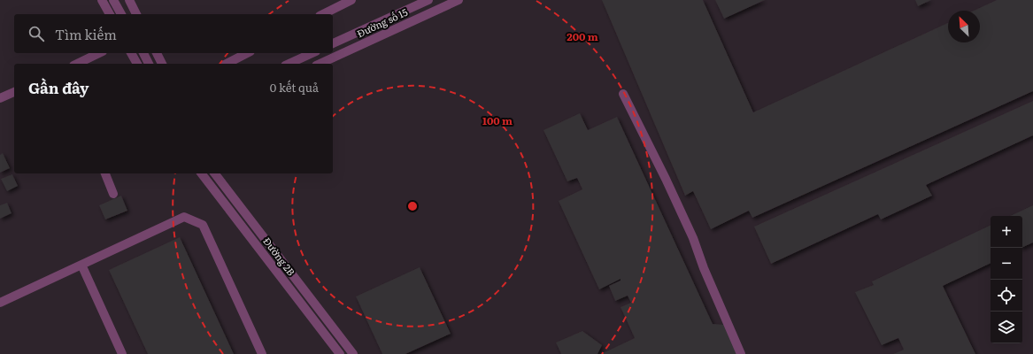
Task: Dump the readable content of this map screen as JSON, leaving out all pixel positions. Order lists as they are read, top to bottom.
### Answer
{
  "streets": {
    "street": ["Đường số 15", "Đường 2B"]
  },
  "north": "top left",
  "page": {
    "search": "Tìm kiếm",
    "heading": ["Gần đây", "0 kết quả"],
    "map_buttons": ["+", "−"]
  },
  "rings": ["200 m", "100 m"]
}
